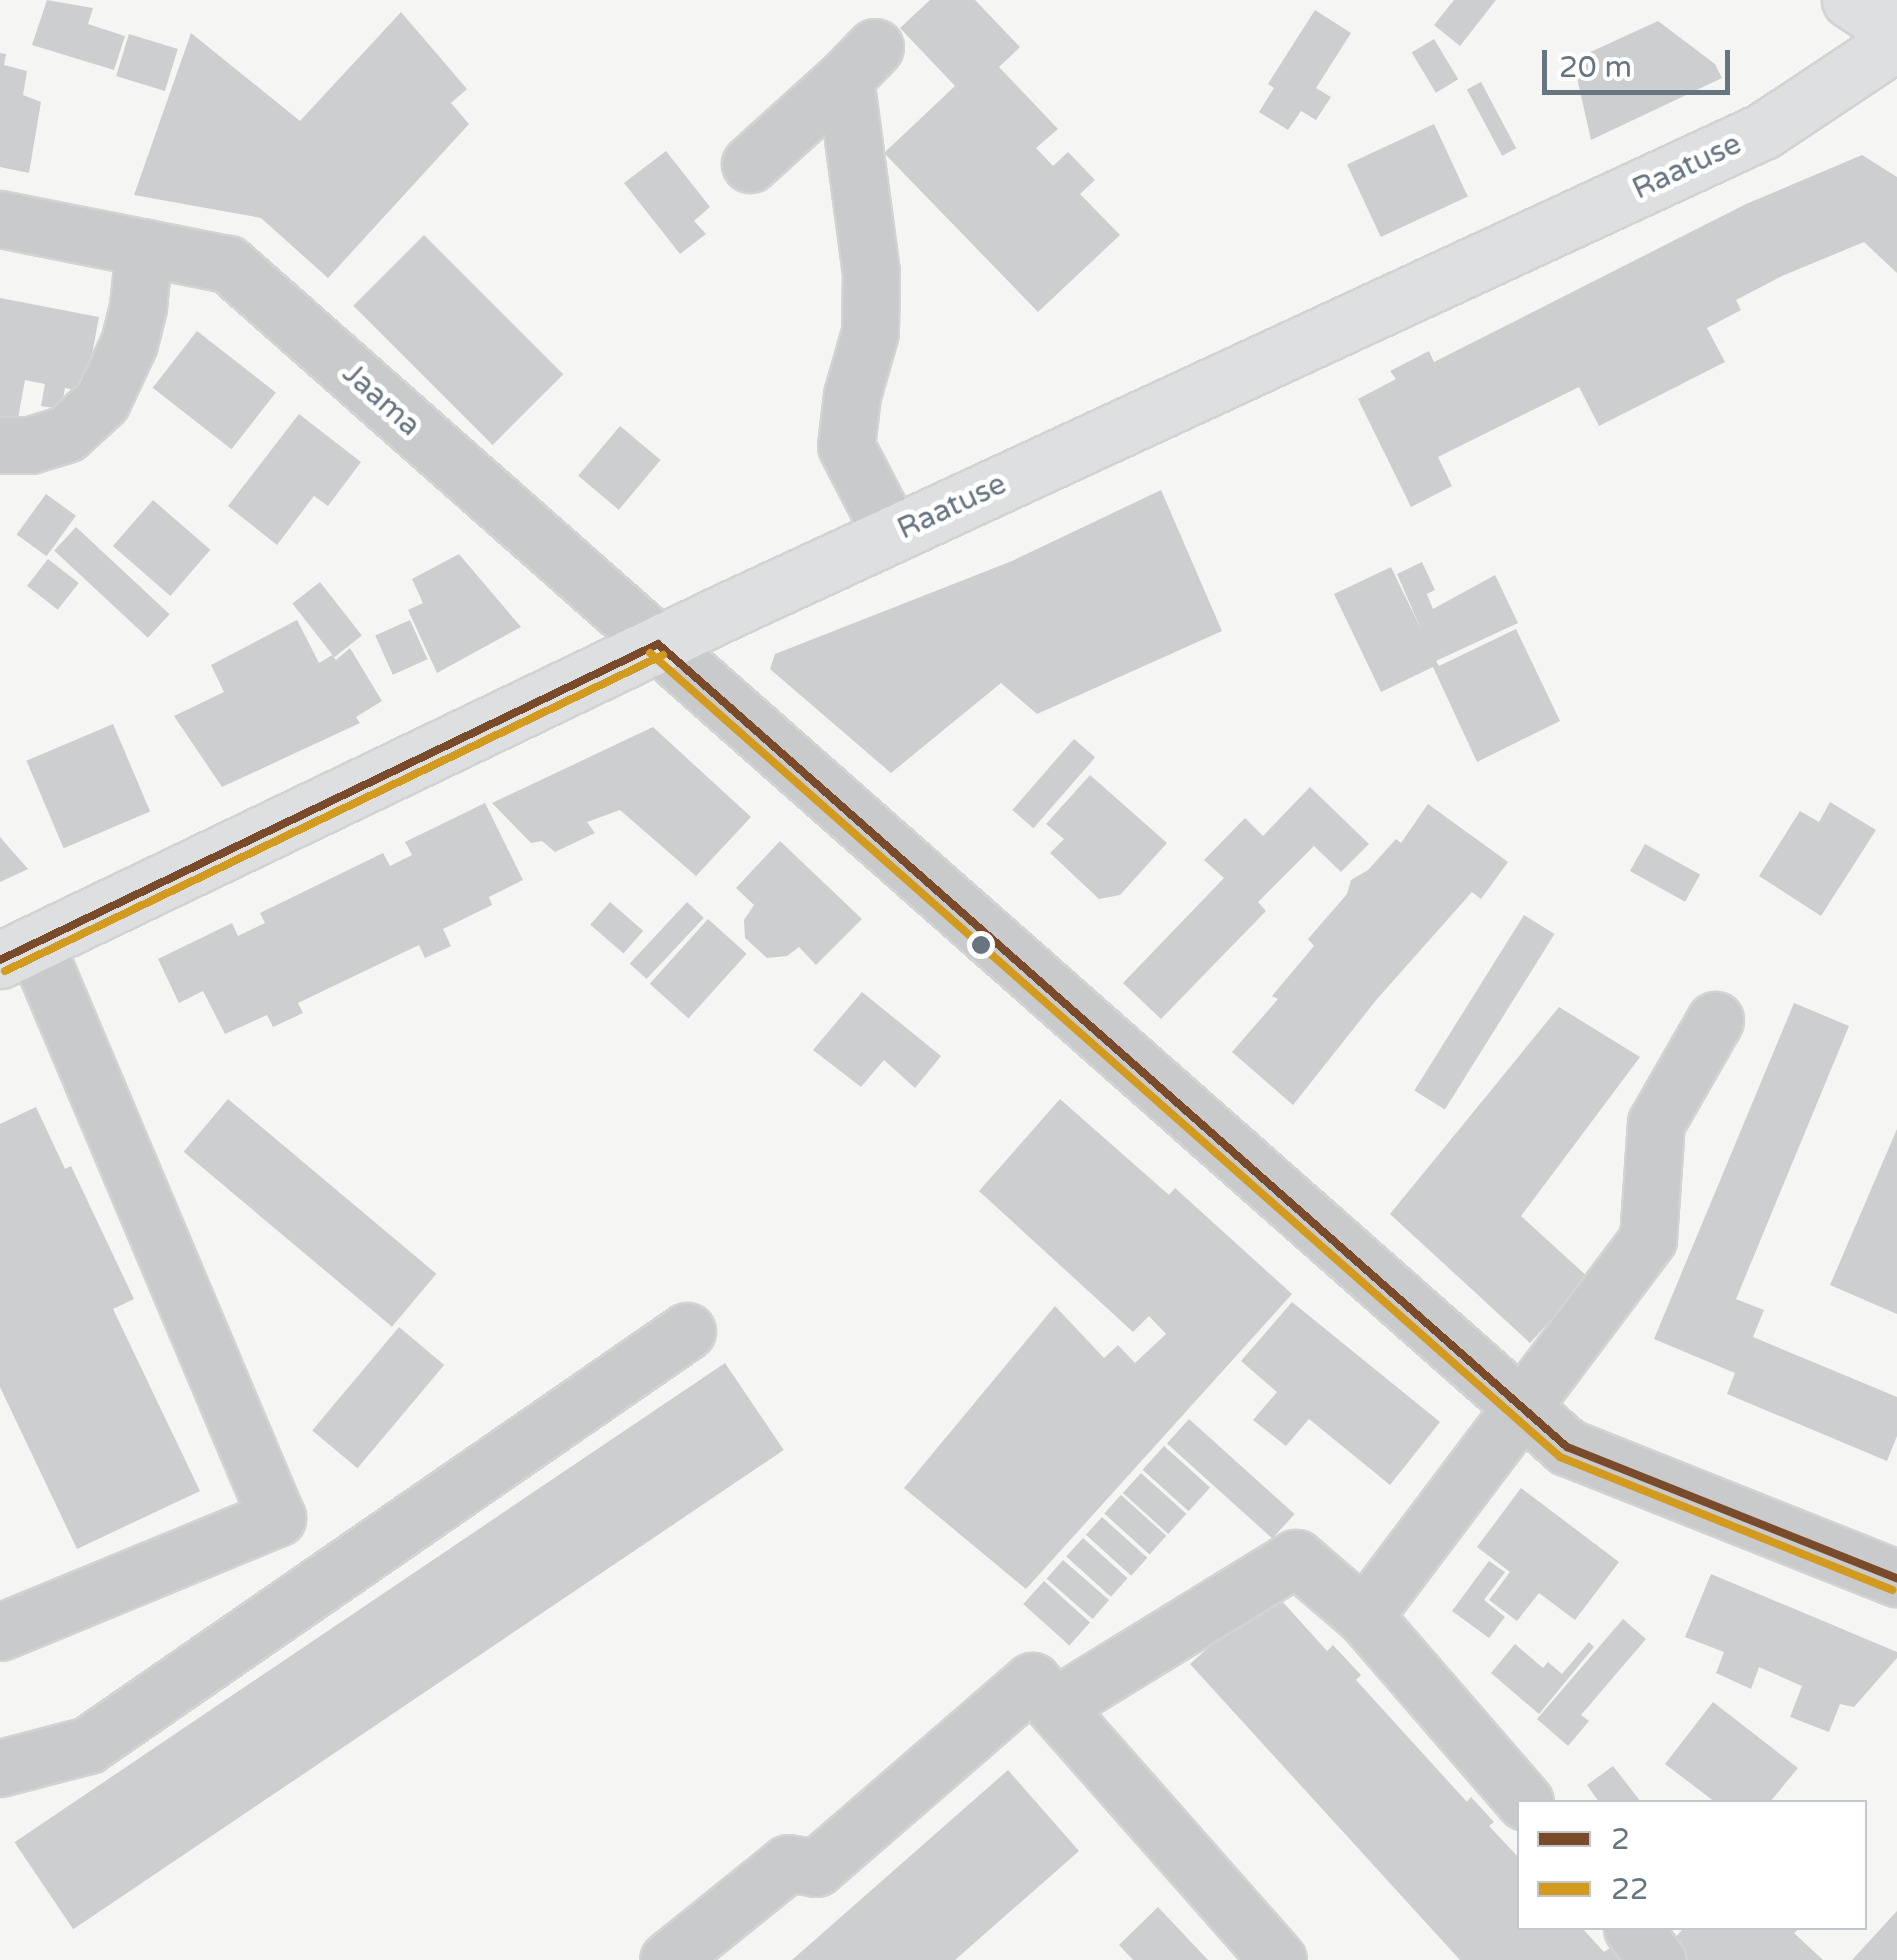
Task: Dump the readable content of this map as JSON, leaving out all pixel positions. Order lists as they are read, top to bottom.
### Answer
{
  "streets": {
    "main road": ["Raatuse"],
    "street": ["Jaama"]
  },
  "crossings": [
    ["Raatuse", "Jaama"]
  ],
  "lines": ["transit line 2", "transit line 22"],
  "legend": ["2", "22"],
  "scale_bar": "20 m"
}
